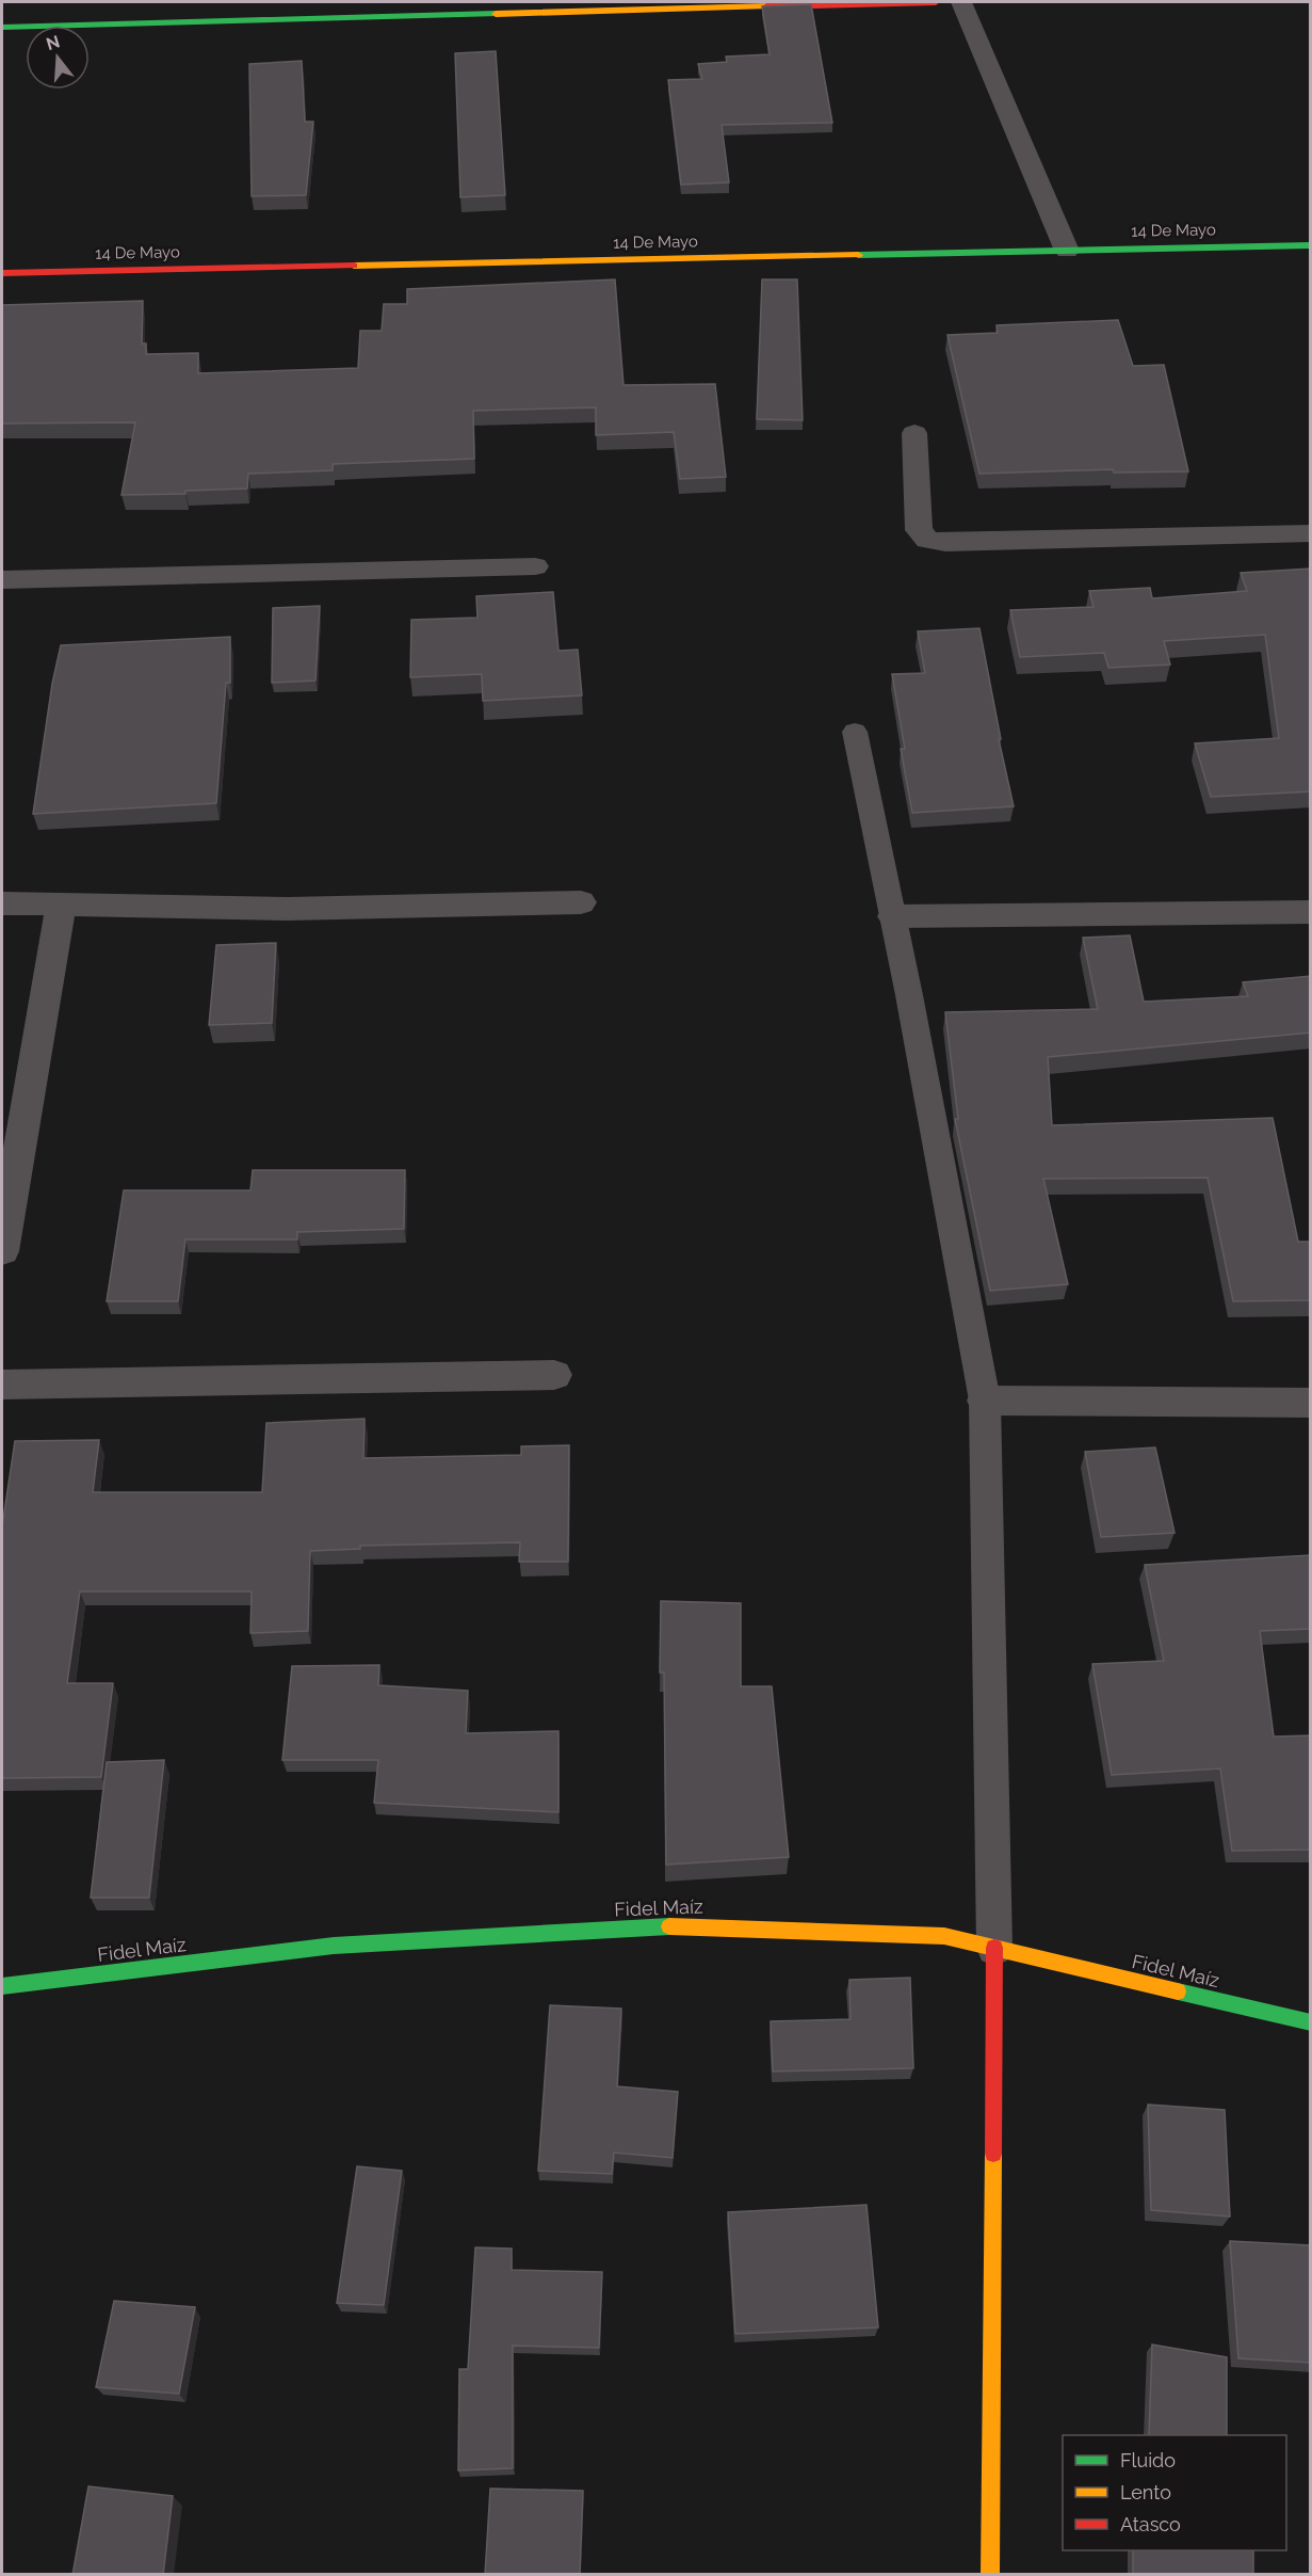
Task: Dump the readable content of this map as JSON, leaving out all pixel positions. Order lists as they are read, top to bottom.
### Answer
{
  "streets": {
    "street": ["14 De Mayo", "Fidel Maíz"]
  },
  "legend": ["Fluido", "Lento", "Atasco"],
  "north": "top"
}
